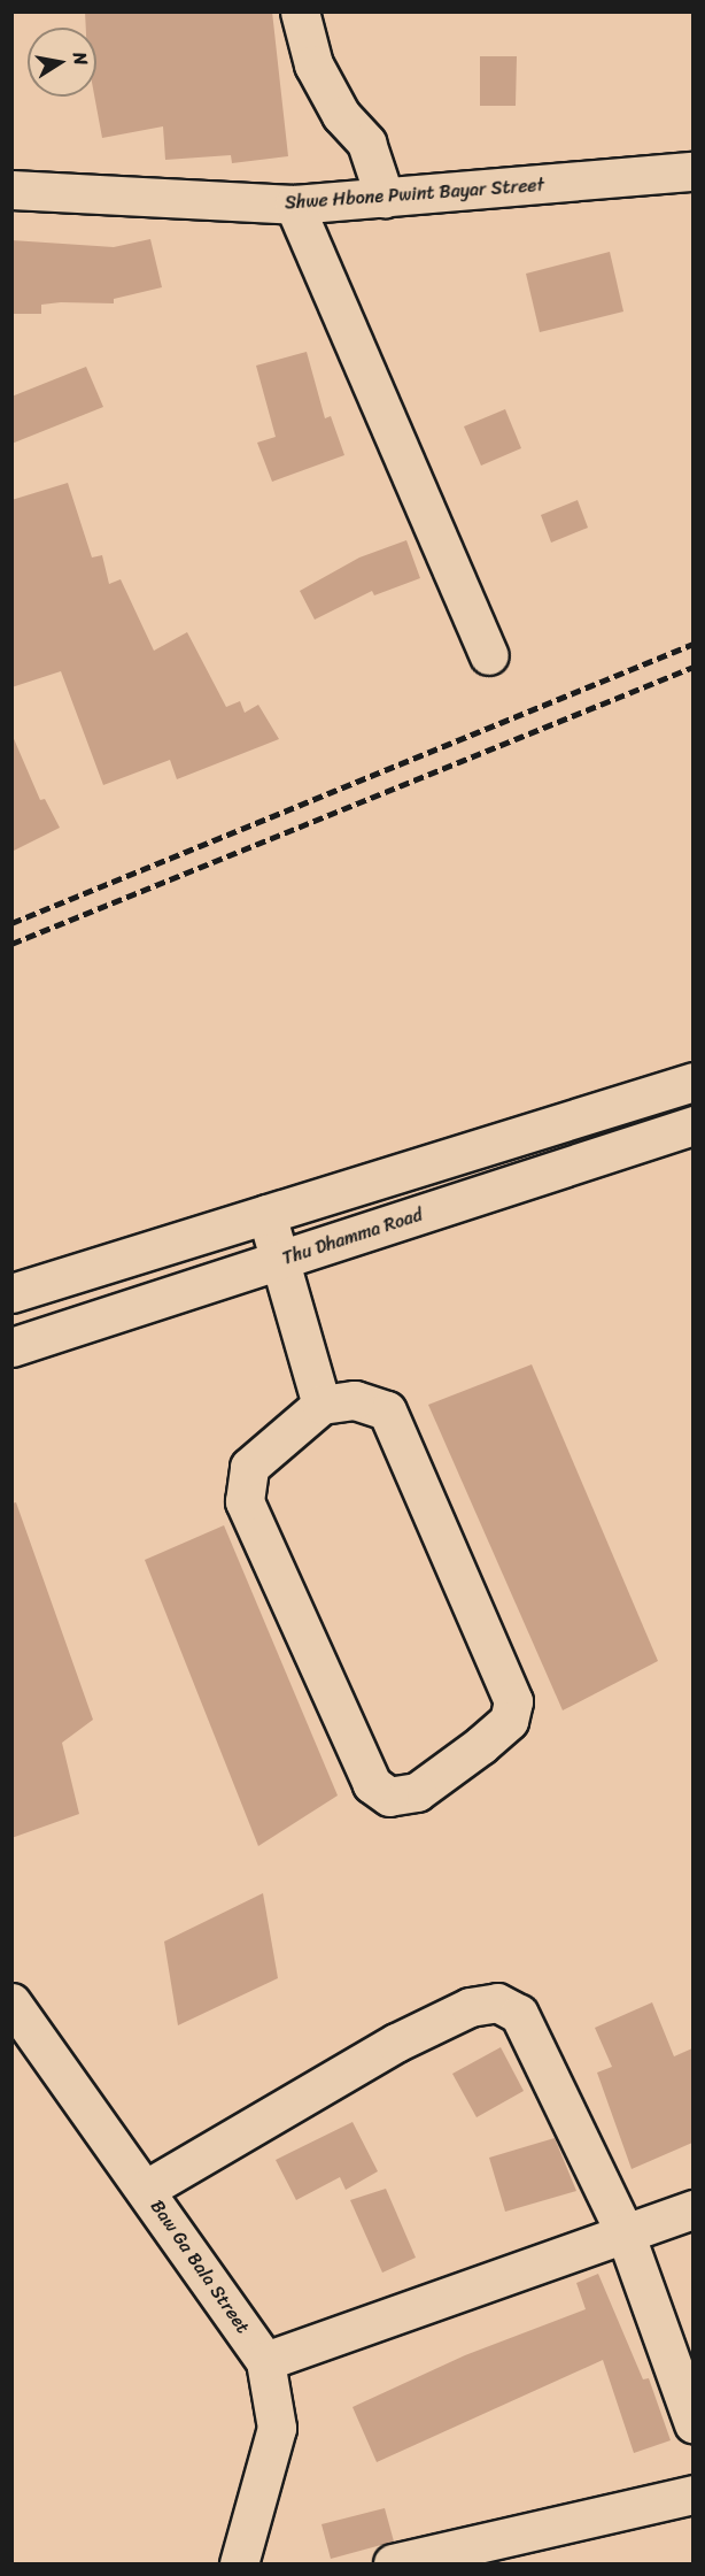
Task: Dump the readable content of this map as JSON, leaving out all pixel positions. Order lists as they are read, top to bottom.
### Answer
{
  "streets": {
    "street": ["Shwe Hbone Pwint Bayar Street", "Thu Dhamma Road", "Baw Ga Bala Street"]
  },
  "north": "right"
}
